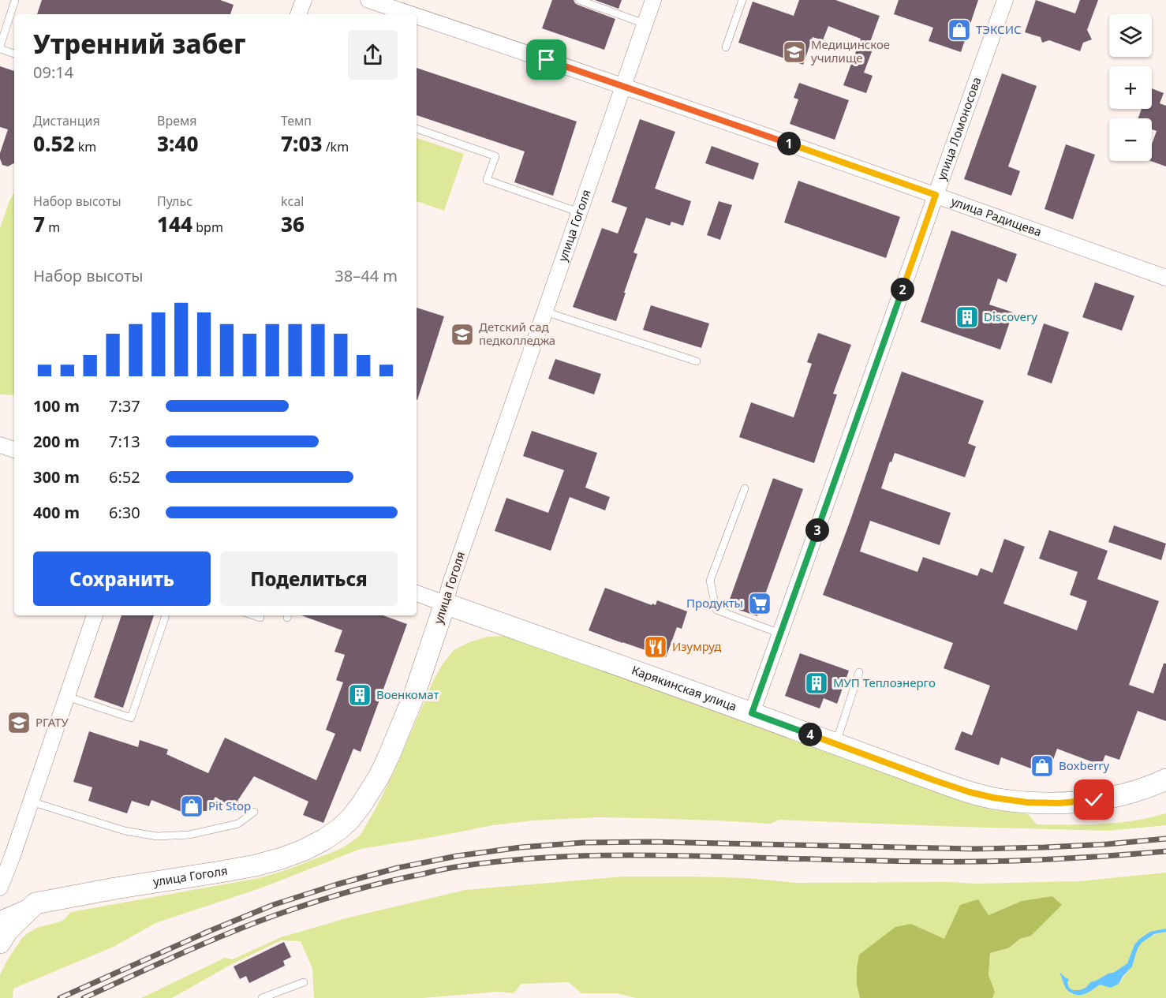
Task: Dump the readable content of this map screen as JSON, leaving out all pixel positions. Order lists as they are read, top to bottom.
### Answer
{
  "streets": {
    "street": [
      "улица Ломоносова",
      "улица Радищева",
      "улица Гоголя",
      "Карякинская улица"
    ]
  },
  "crossings": [
    ["улица Ломоносова", "улица Радищева"],
    ["улица Ломоносова", "Карякинская улица"],
    ["улица Радищева", "улица Гоголя"],
    ["улица Гоголя", "Карякинская улица"]
  ],
  "places": {
    "shop": ["ТЭКСИС", "Boxberry", "Pit Stop"],
    "school or university": ["Медицинское училище", "Детский сад педколледжа", "РГАТУ"],
    "building": ["Discovery", "МУП Теплоэнерго", "Военкомат"],
    "supermarket": ["Продукты"],
    "restaurant": ["Изумруд"]
  },
  "page": {
    "map_buttons": ["+", "−"],
    "heading": ["Утренний забег", "09:14"],
    "stats": [
      ["Дистанция", "0.52 km"],
      ["Время", "3:40"],
      ["Темп", "7:03 /km"],
      ["Набор высоты", "7 m"],
      ["Пульс", "144 bpm"],
      ["kcal", "36"]
    ],
    "pins": [
      "1",
      "2",
      "3",
      "4"
    ],
    "chart": ["Набор высоты", "38–44 m"],
    "list": [
      {
        "name": "100 m",
        "note": "7:37"
      },
      {
        "name": "200 m",
        "note": "7:13"
      },
      {
        "name": "300 m",
        "note": "6:52"
      },
      {
        "name": "400 m",
        "note": "6:30"
      }
    ],
    "buttons": ["Сохранить", "Поделиться"]
  }
}
